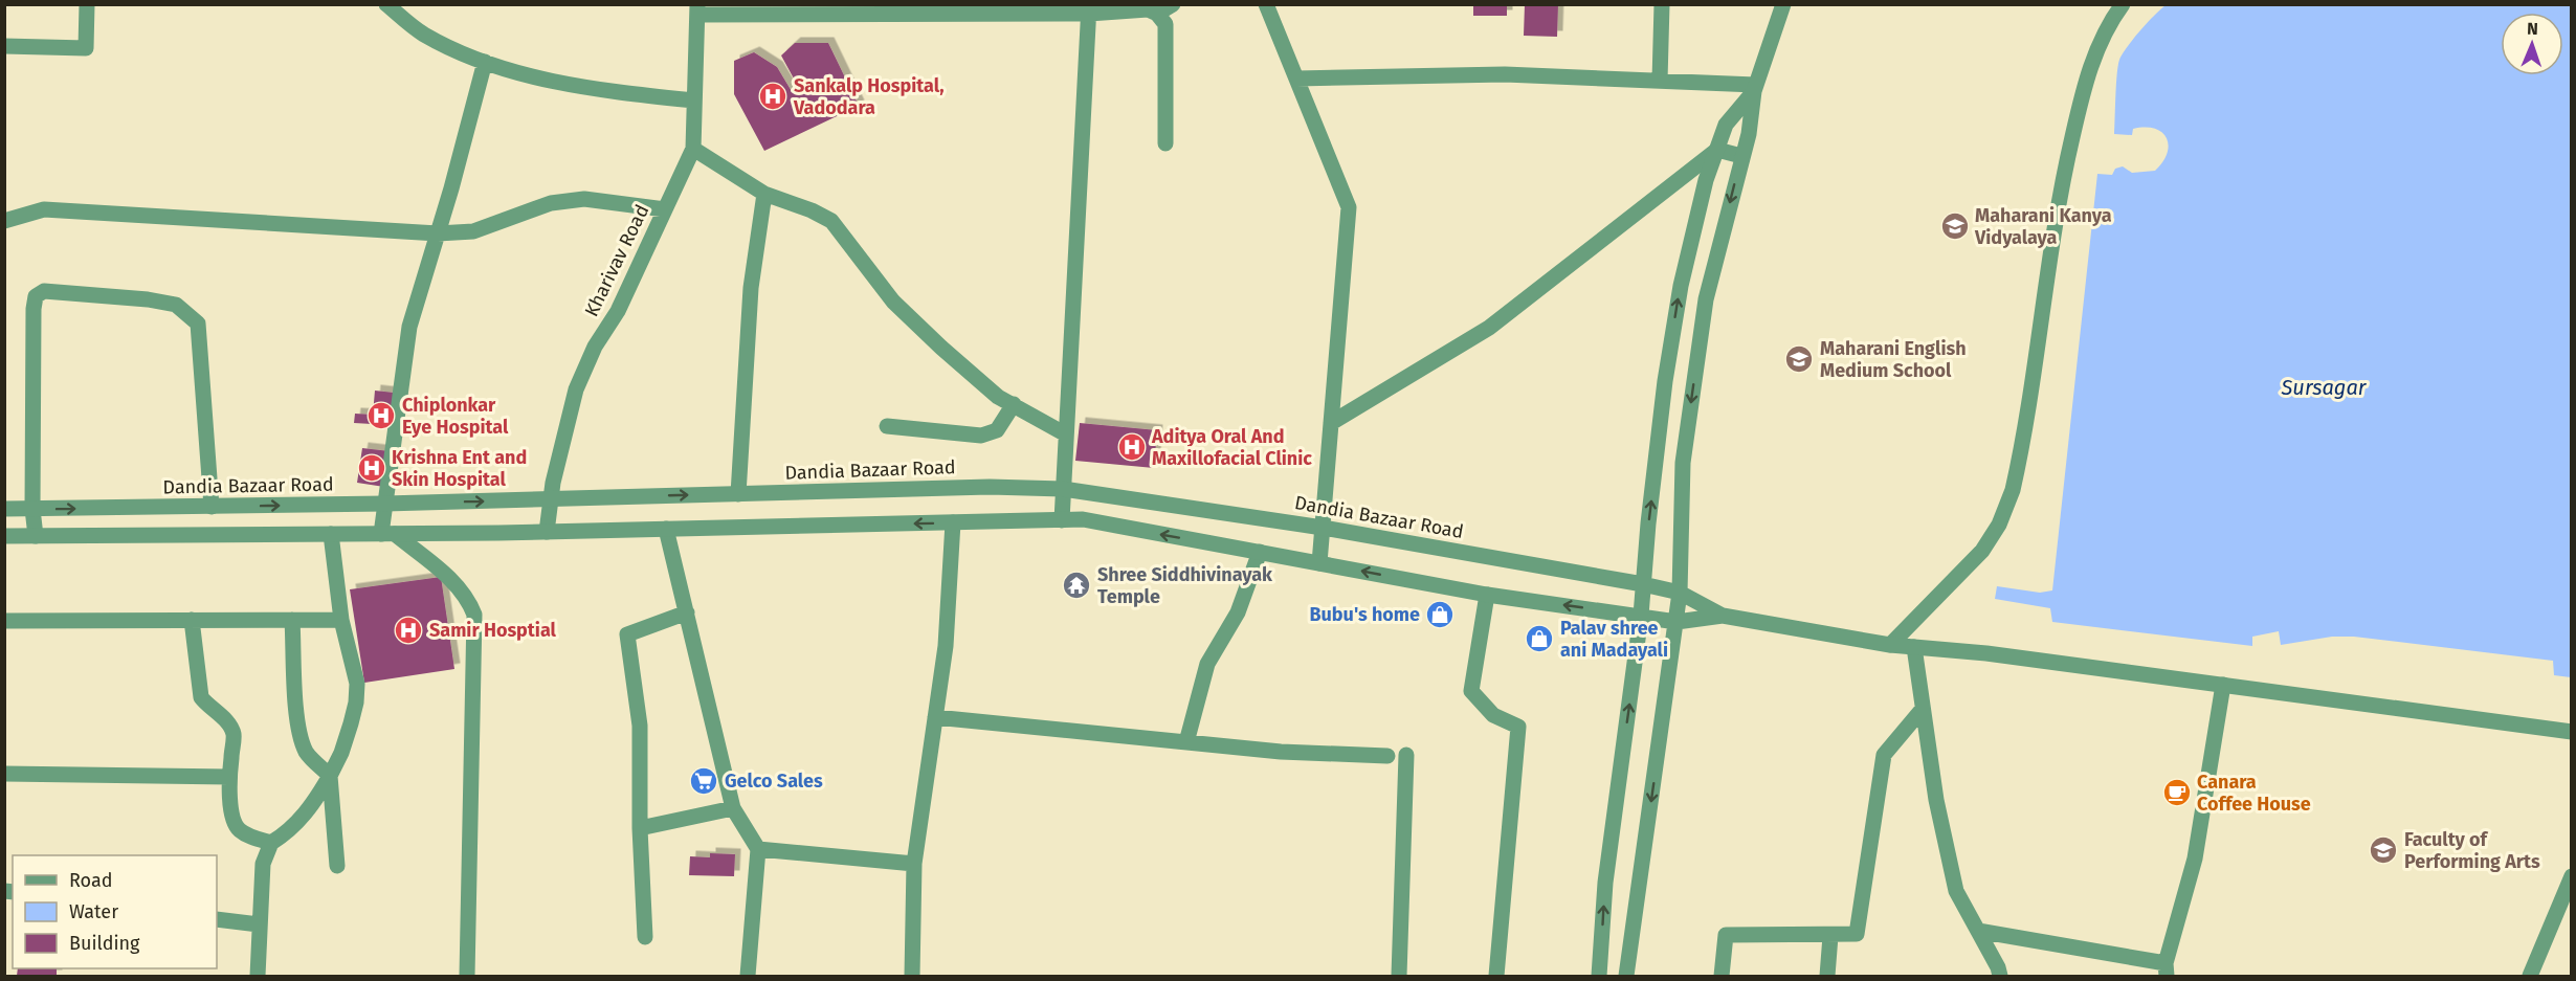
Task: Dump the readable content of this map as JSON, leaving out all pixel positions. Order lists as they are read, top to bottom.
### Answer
{
  "streets": {
    "street": ["Kharivav Road", "Dandia Bazaar Road"]
  },
  "crossings": [
    ["Kharivav Road", "Dandia Bazaar Road"]
  ],
  "water": ["Sursagar"],
  "places": {
    "hospital": [
      "Sankalp Hospital, Vadodara",
      "Chiplonkar Eye Hospital",
      "Aditya Oral And Maxillofacial Clinic",
      "Krishna Ent and Skin Hospital",
      "Samir Hosptial"
    ],
    "school or university": ["Maharani Kanya Vidyalaya", "Maharani English Medium School", "Faculty of Performing Arts"],
    "temple": ["Shree Siddhivinayak Temple"],
    "shop": ["Bubu's home", "Palav shree ani Madayali"],
    "supermarket": ["Gelco Sales"],
    "cafe": ["Canara Coffee House"]
  },
  "legend": ["Road", "Water", "Building"],
  "north": "top"
}
